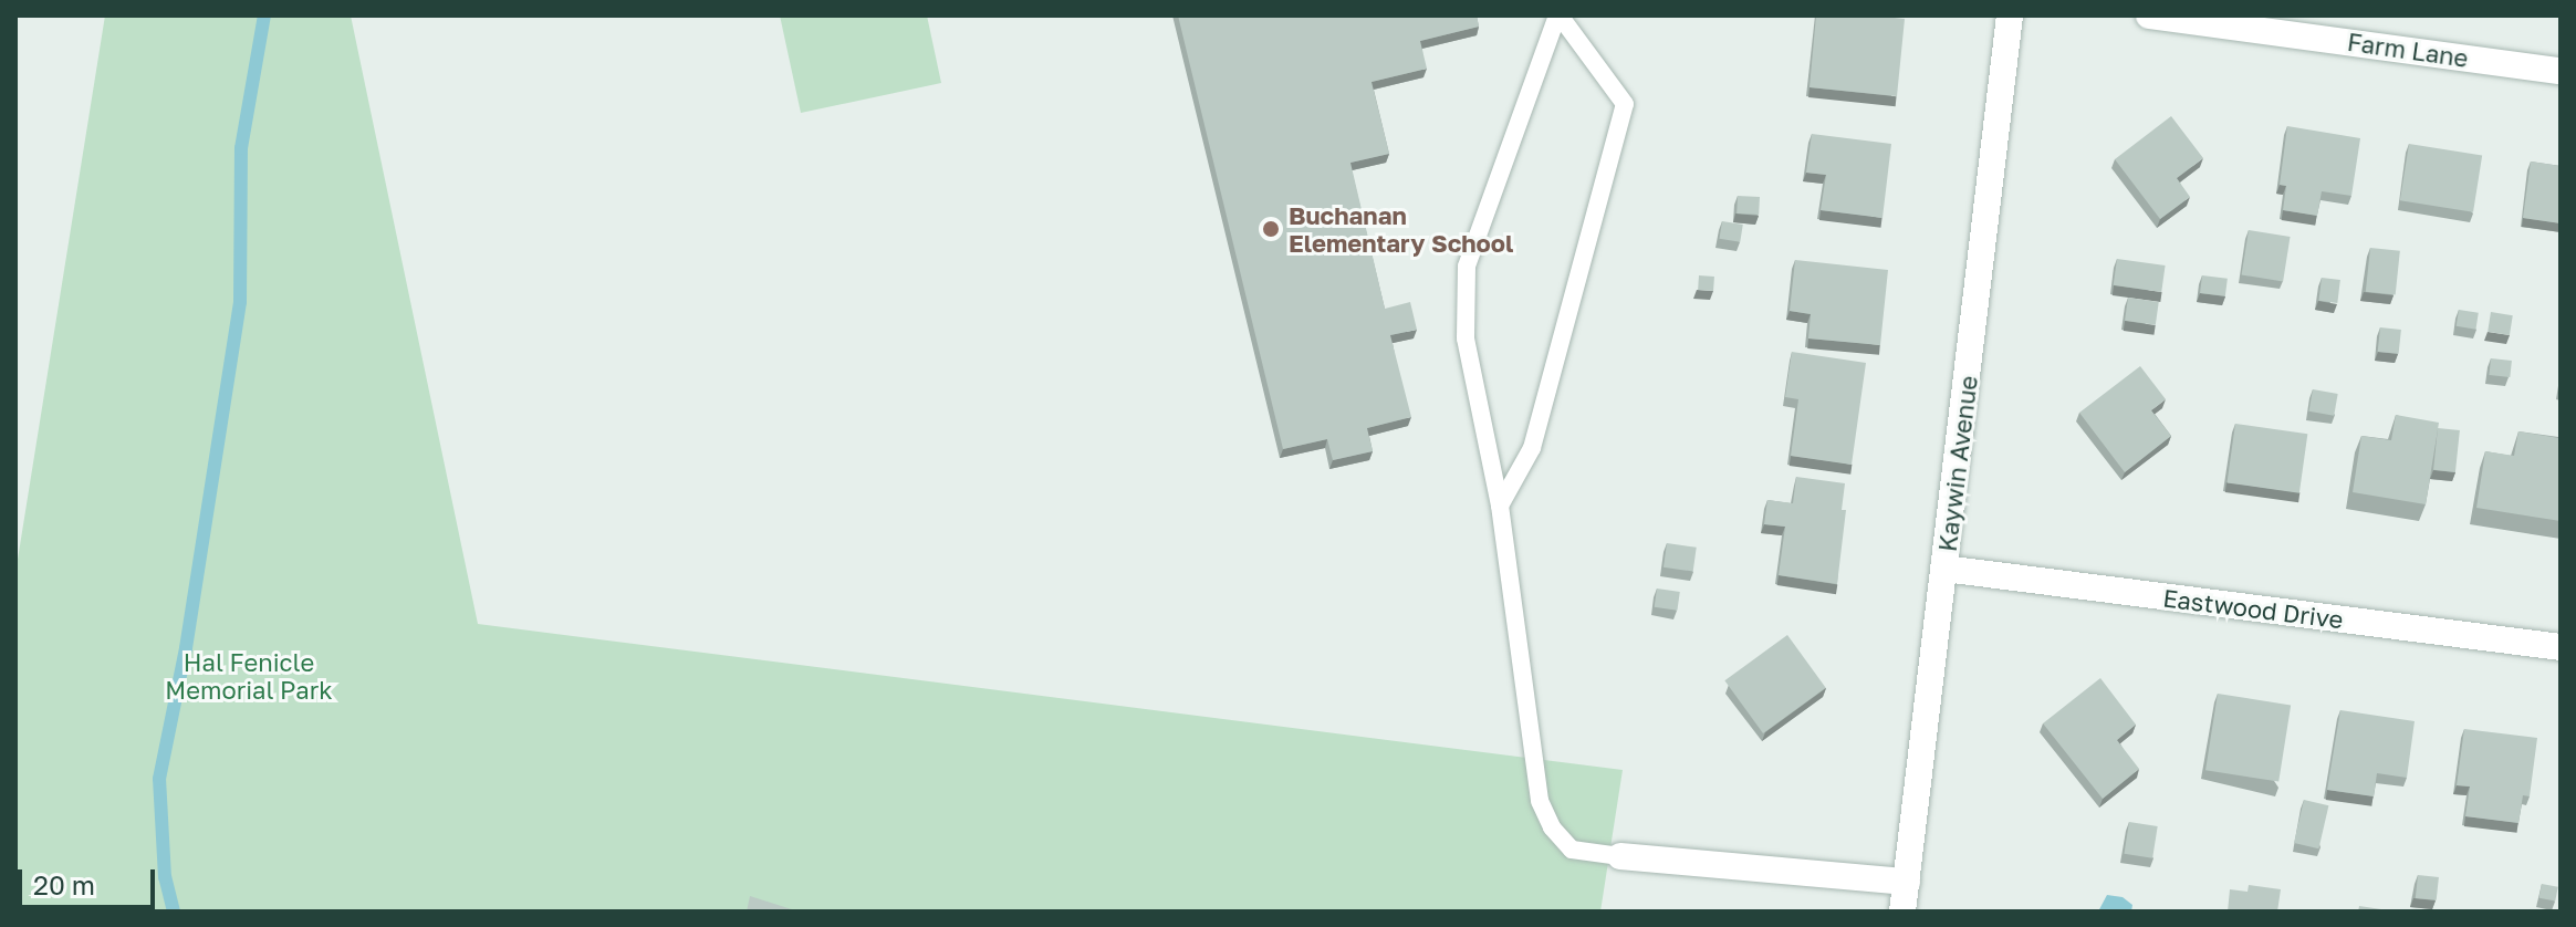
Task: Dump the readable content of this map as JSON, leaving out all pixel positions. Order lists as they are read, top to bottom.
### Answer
{
  "streets": {
    "street": ["Farm Lane", "Kaywin Avenue", "Eastwood Drive"]
  },
  "crossings": [
    ["Kaywin Avenue", "Eastwood Drive"]
  ],
  "parks": ["Hal Fenicle Memorial Park"],
  "places": ["Buchanan Elementary School"],
  "scale_bar": "20 m"
}
